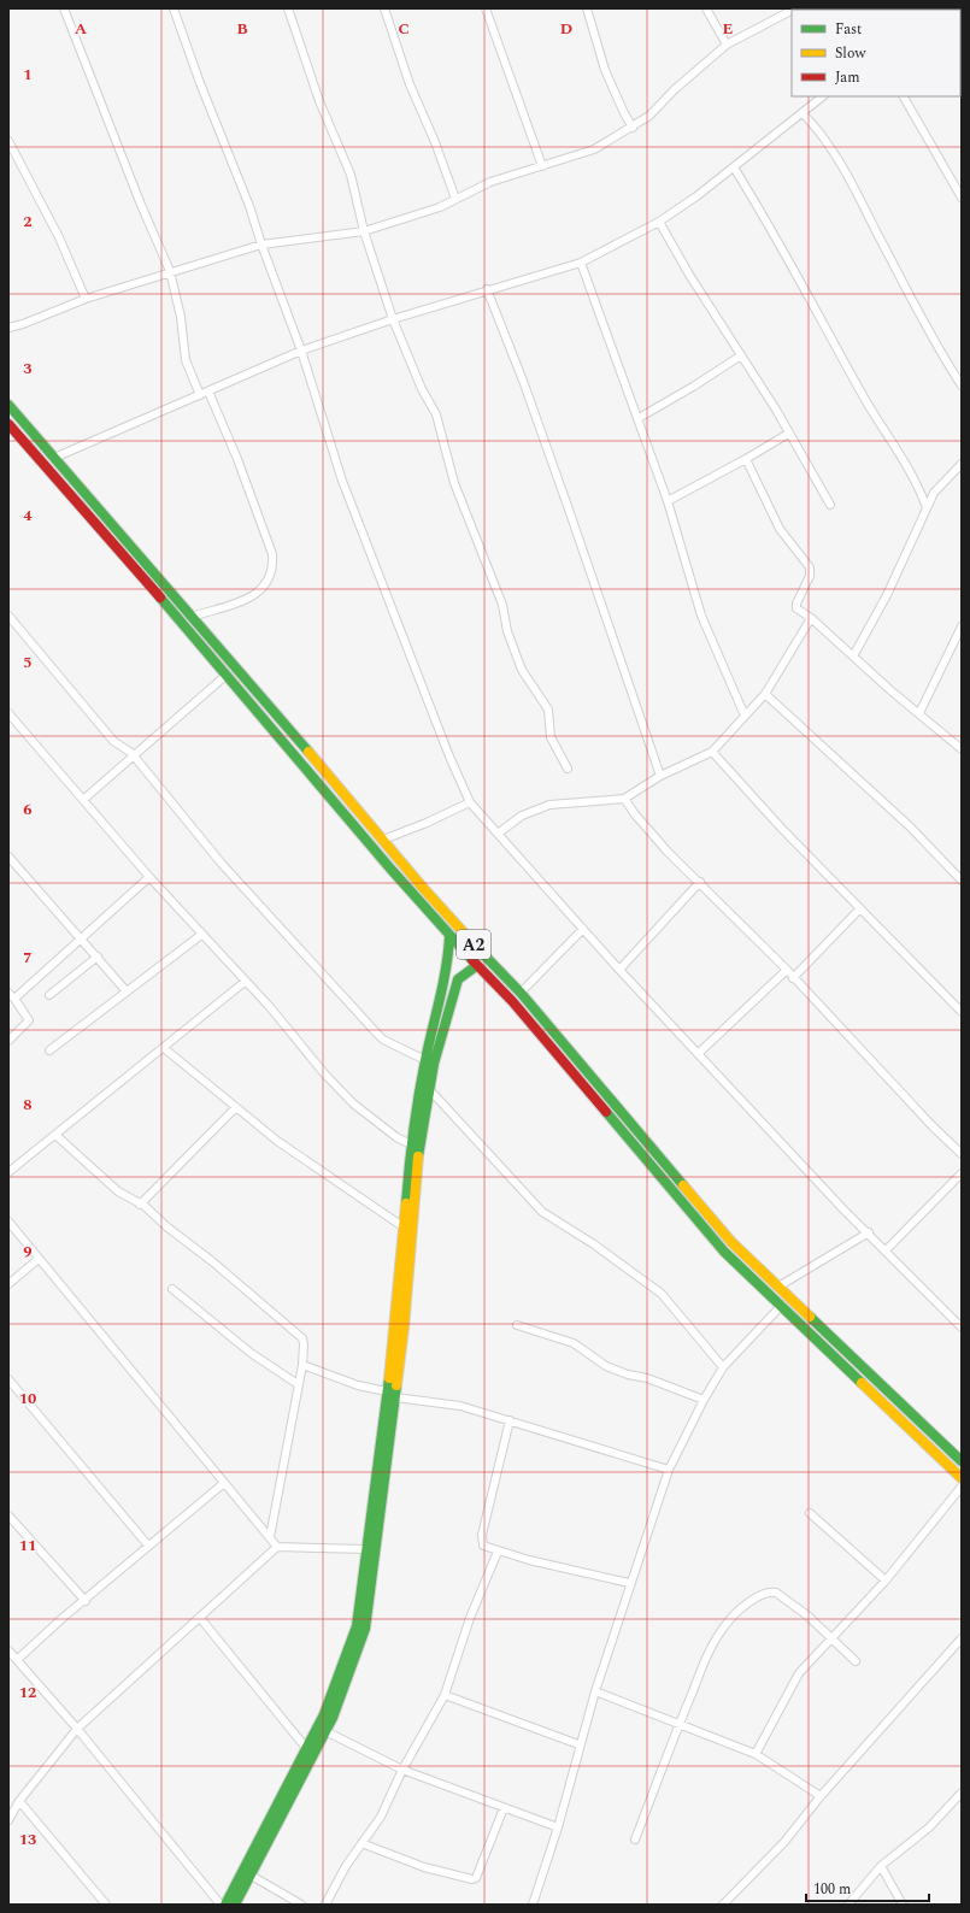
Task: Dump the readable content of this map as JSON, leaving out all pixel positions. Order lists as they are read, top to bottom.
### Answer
{
  "streets": {
    "main road": ["A2"]
  },
  "legend": ["Fast", "Slow", "Jam"],
  "scale_bar": "100 m",
  "grid": {
    "columns": [
      "A",
      "B",
      "C",
      "D",
      "E"
    ],
    "rows": [
      "1",
      "2",
      "3",
      "4",
      "5",
      "6",
      "7",
      "8",
      "9",
      "10",
      "11",
      "12",
      "13"
    ]
  }
}
